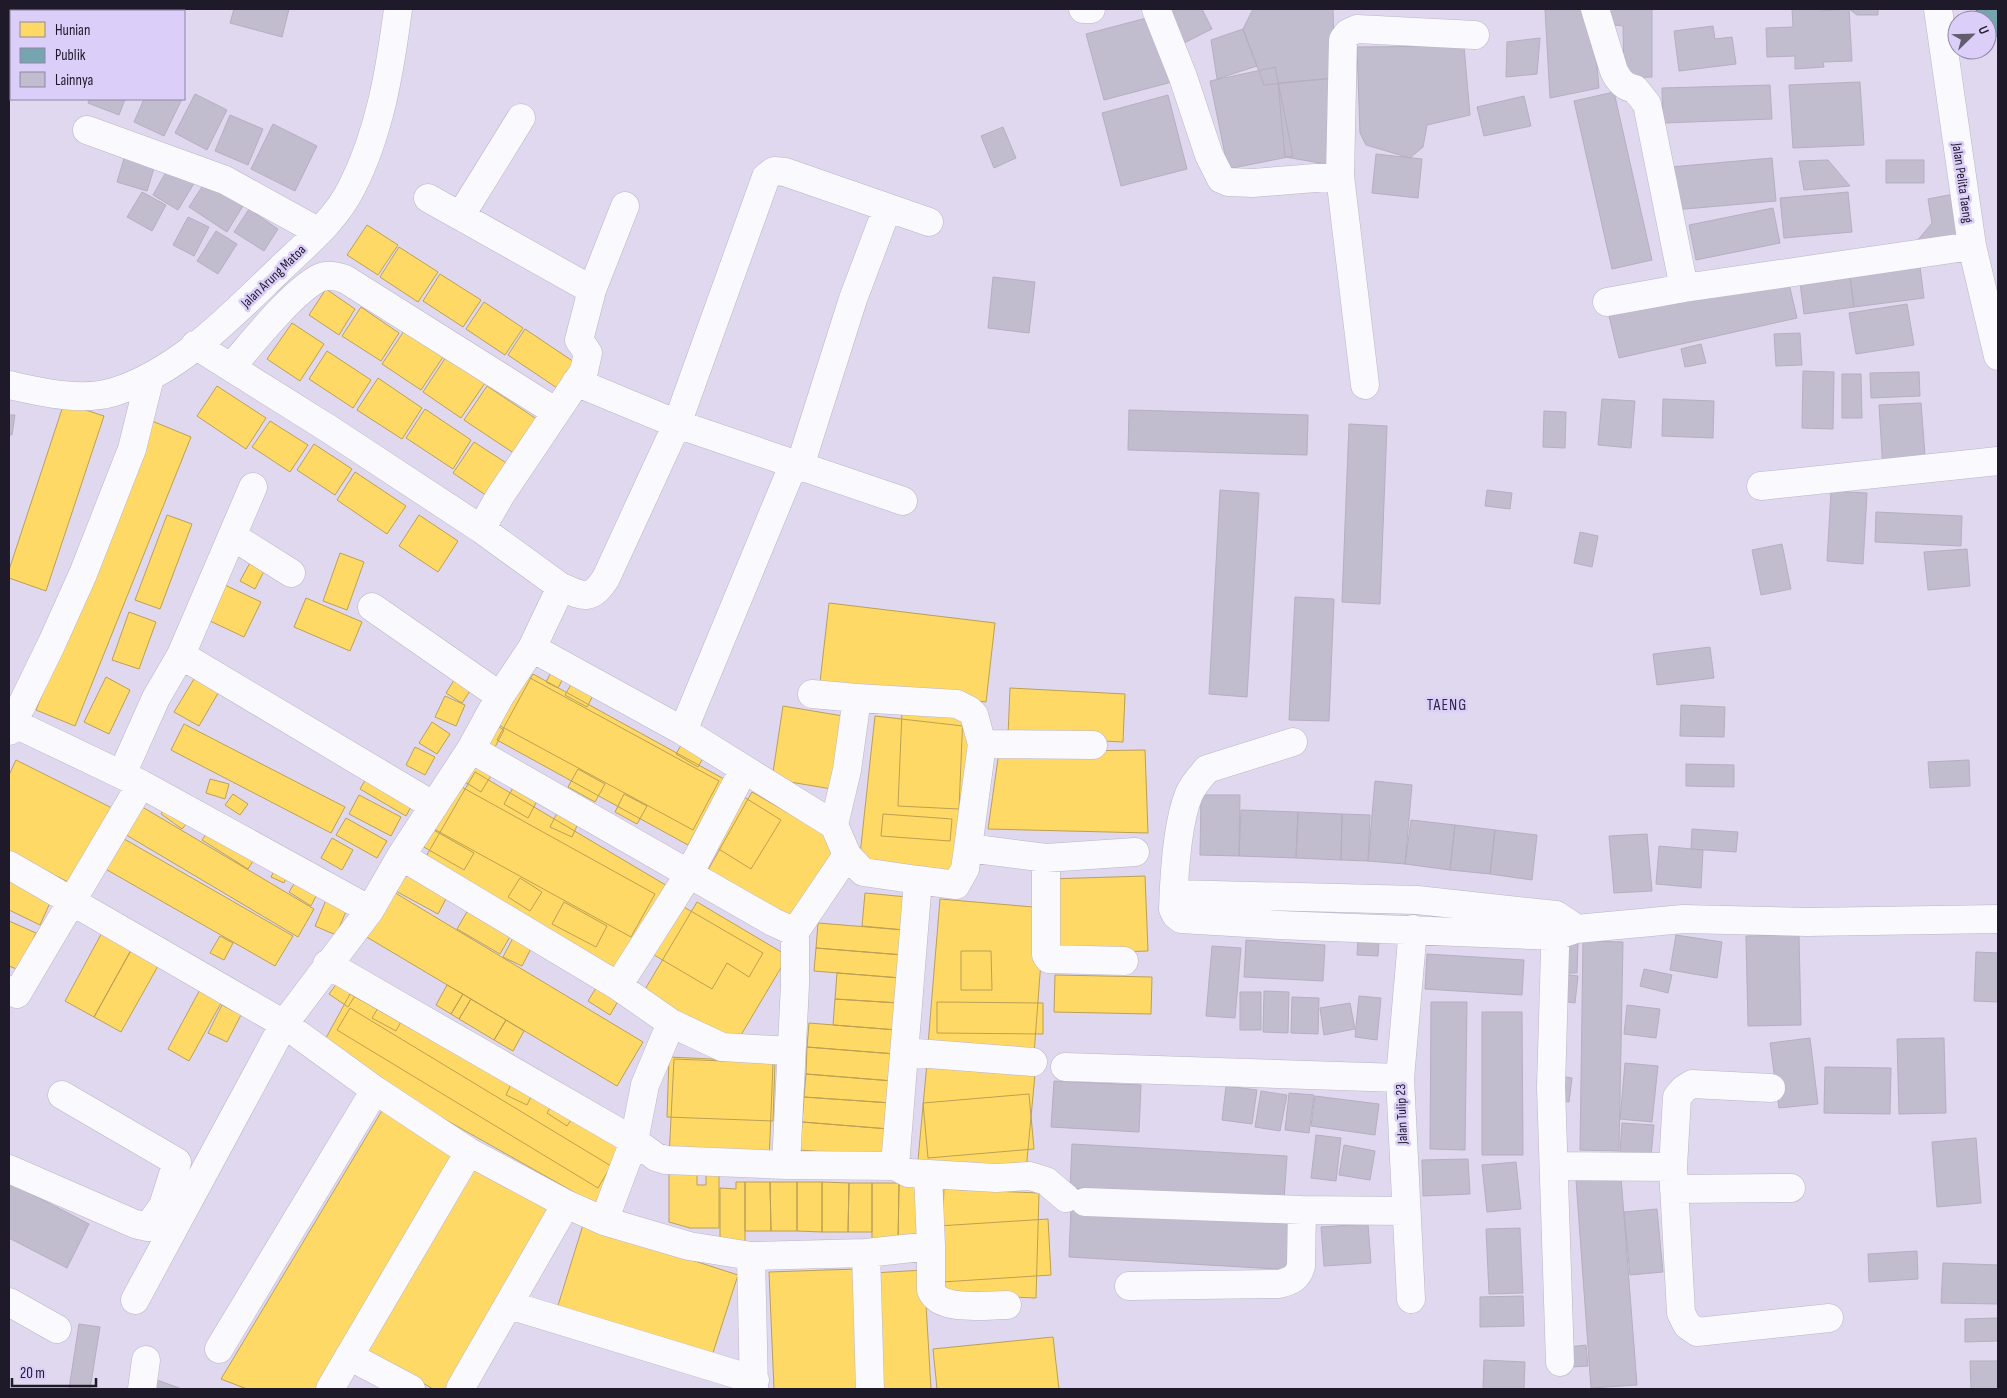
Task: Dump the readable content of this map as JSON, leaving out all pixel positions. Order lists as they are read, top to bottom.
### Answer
{
  "streets": {
    "street": ["Jalan Pelita Taeng", "Jalan Arung Matoa", "Jalan Tulip 23"]
  },
  "districts": ["TAENG"],
  "legend": ["Hunian", "Publik", "Lainnya"],
  "scale_bar": "20 m",
  "north": "top right"
}
